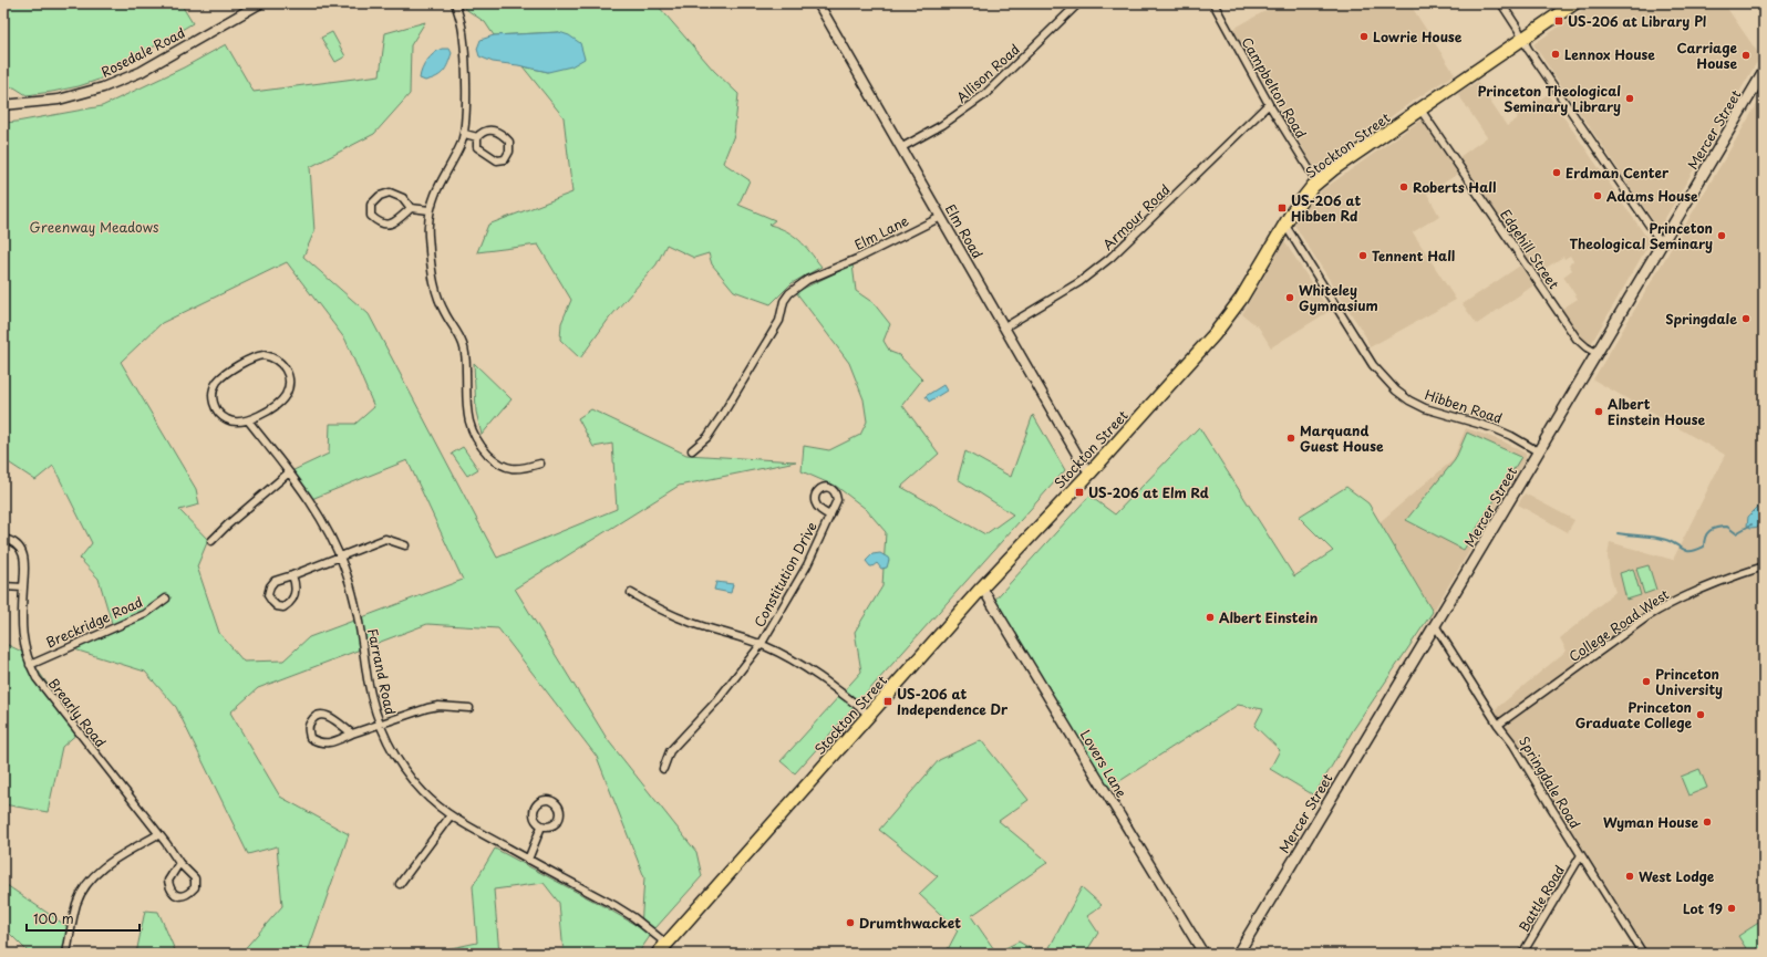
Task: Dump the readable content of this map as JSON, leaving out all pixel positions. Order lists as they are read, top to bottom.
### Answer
{
  "streets": {
    "highway": ["Stockton Street"],
    "main road": ["Mercer Street"],
    "street": [
      "Rosedale Road",
      "Allison Road",
      "Campbelton Road",
      "Armour Road",
      "Elm Road",
      "Elm Lane",
      "Edgehill Street",
      "Hibben Road",
      "Constitution Drive",
      "Breckridge Road",
      "College Road West",
      "Farrand Road",
      "Brearly Road",
      "Lovers Lane",
      "Springdale Road",
      "Battle Road"
    ]
  },
  "crossings": [
    ["Allison Road", "Elm Road"],
    ["Campbelton Road", "Stockton Street"],
    ["Campbelton Road", "Armour Road"],
    ["Mercer Street", "Edgehill Street"],
    ["Mercer Street", "Hibben Road"],
    ["Mercer Street", "Springdale Road"],
    ["Stockton Street", "Elm Road"],
    ["Stockton Street", "Edgehill Street"],
    ["Stockton Street", "Hibben Road"],
    ["Stockton Street", "Farrand Road"],
    ["Stockton Street", "Lovers Lane"],
    ["Armour Road", "Elm Road"],
    ["Elm Road", "Elm Lane"],
    ["Breckridge Road", "Brearly Road"],
    ["College Road West", "Springdale Road"],
    ["Springdale Road", "Battle Road"]
  ],
  "parks": ["Greenway Meadows"],
  "places": {
    "transit": [
      "US-206 at Library Pl",
      "US-206 at Hibben Rd",
      "US-206 at Elm Rd",
      "US-206 at Independence Dr"
    ],
    "other": [
      "Lowrie House",
      "Lennox House",
      "Carriage House",
      "Princeton Theological Seminary Library",
      "Erdman Center",
      "Roberts Hall",
      "Adams House",
      "Princeton Theological Seminary",
      "Tennent Hall",
      "Whiteley Gymnasium",
      "Springdale",
      "Albert Einstein House",
      "Marquand Guest House",
      "Albert Einstein",
      "Princeton University",
      "Princeton Graduate College",
      "Wyman House",
      "West Lodge",
      "Lot 19",
      "Drumthwacket"
    ]
  },
  "scale_bar": "100 m"
}
